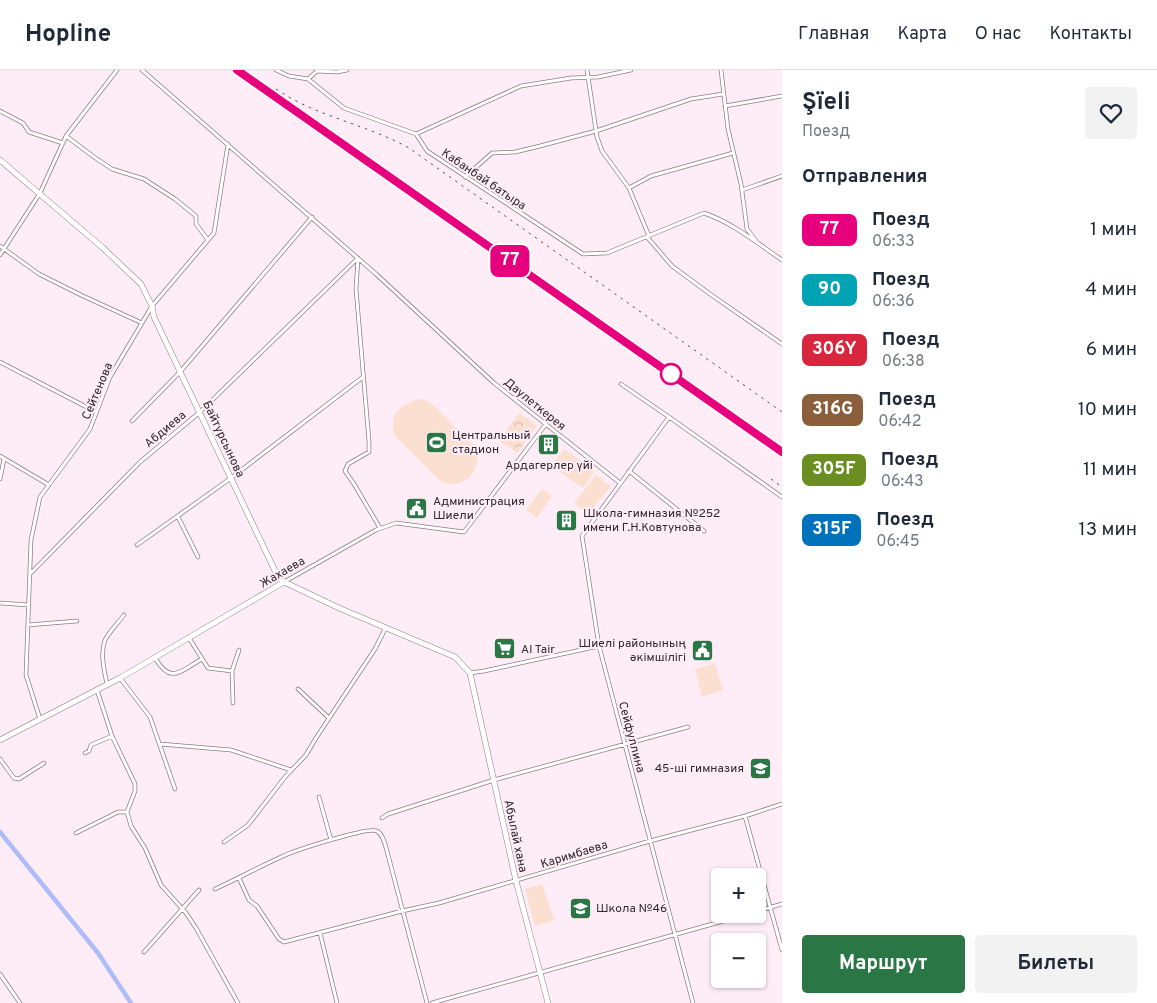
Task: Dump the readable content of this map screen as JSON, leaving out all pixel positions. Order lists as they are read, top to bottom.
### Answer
{
  "streets": {
    "main road": ["Байтурсынова", "Жахаева", "Абылай хана"],
    "street": [
      "Кабанбай батыра",
      "Сейтенова",
      "Даулеткерея",
      "Абдиева",
      "Сейфуллина",
      "Каримбаева"
    ]
  },
  "crossings": [
    ["Сейтенова", "Даулеткерея"],
    ["Сейтенова", "Абдиева"],
    ["Сейтенова", "Байтурсынова"],
    ["Сейтенова", "Жахаева"],
    ["Даулеткерея", "Абдиева"],
    ["Даулеткерея", "Жахаева"],
    ["Даулеткерея", "Сейфуллина"],
    ["Абдиева", "Байтурсынова"],
    ["Байтурсынова", "Жахаева"],
    ["Сейфуллина", "Каримбаева"],
    ["Абылай хана", "Каримбаева"]
  ],
  "places": {
    "sports": ["Центральный стадион"],
    "building": ["Ардагерлер үйі", "Школа-гимназия №252 имени Г.Н.Ковтунова"],
    "public building": ["Администрация Шиели", "Шиелі районының әкімшілігі"],
    "supermarket": ["Al Tair"],
    "school or university": ["45-ші гимназия", "Школа №46"]
  },
  "page": {
    "header": "Hopline",
    "nav": [
      "Главная",
      "Карта",
      "О нас",
      "Контакты"
    ],
    "on_map": "77",
    "heading": [
      ["Şïeli", "Поезд"],
      "Отправления"
    ],
    "list": [
      {
        "mark": "77",
        "name": "Поезд",
        "note": "06:33",
        "value": "1 мин"
      },
      {
        "mark": "90",
        "name": "Поезд",
        "note": "06:36",
        "value": "4 мин"
      },
      {
        "mark": "306Y",
        "name": "Поезд",
        "note": "06:38",
        "value": "6 мин"
      },
      {
        "mark": "316G",
        "name": "Поезд",
        "note": "06:42",
        "value": "10 мин"
      },
      {
        "mark": "305F",
        "name": "Поезд",
        "note": "06:43",
        "value": "11 мин"
      },
      {
        "mark": "315F",
        "name": "Поезд",
        "note": "06:45",
        "value": "13 мин"
      }
    ],
    "map_buttons": ["+", "−"],
    "buttons": ["Маршрут", "Билеты"]
  }
}
